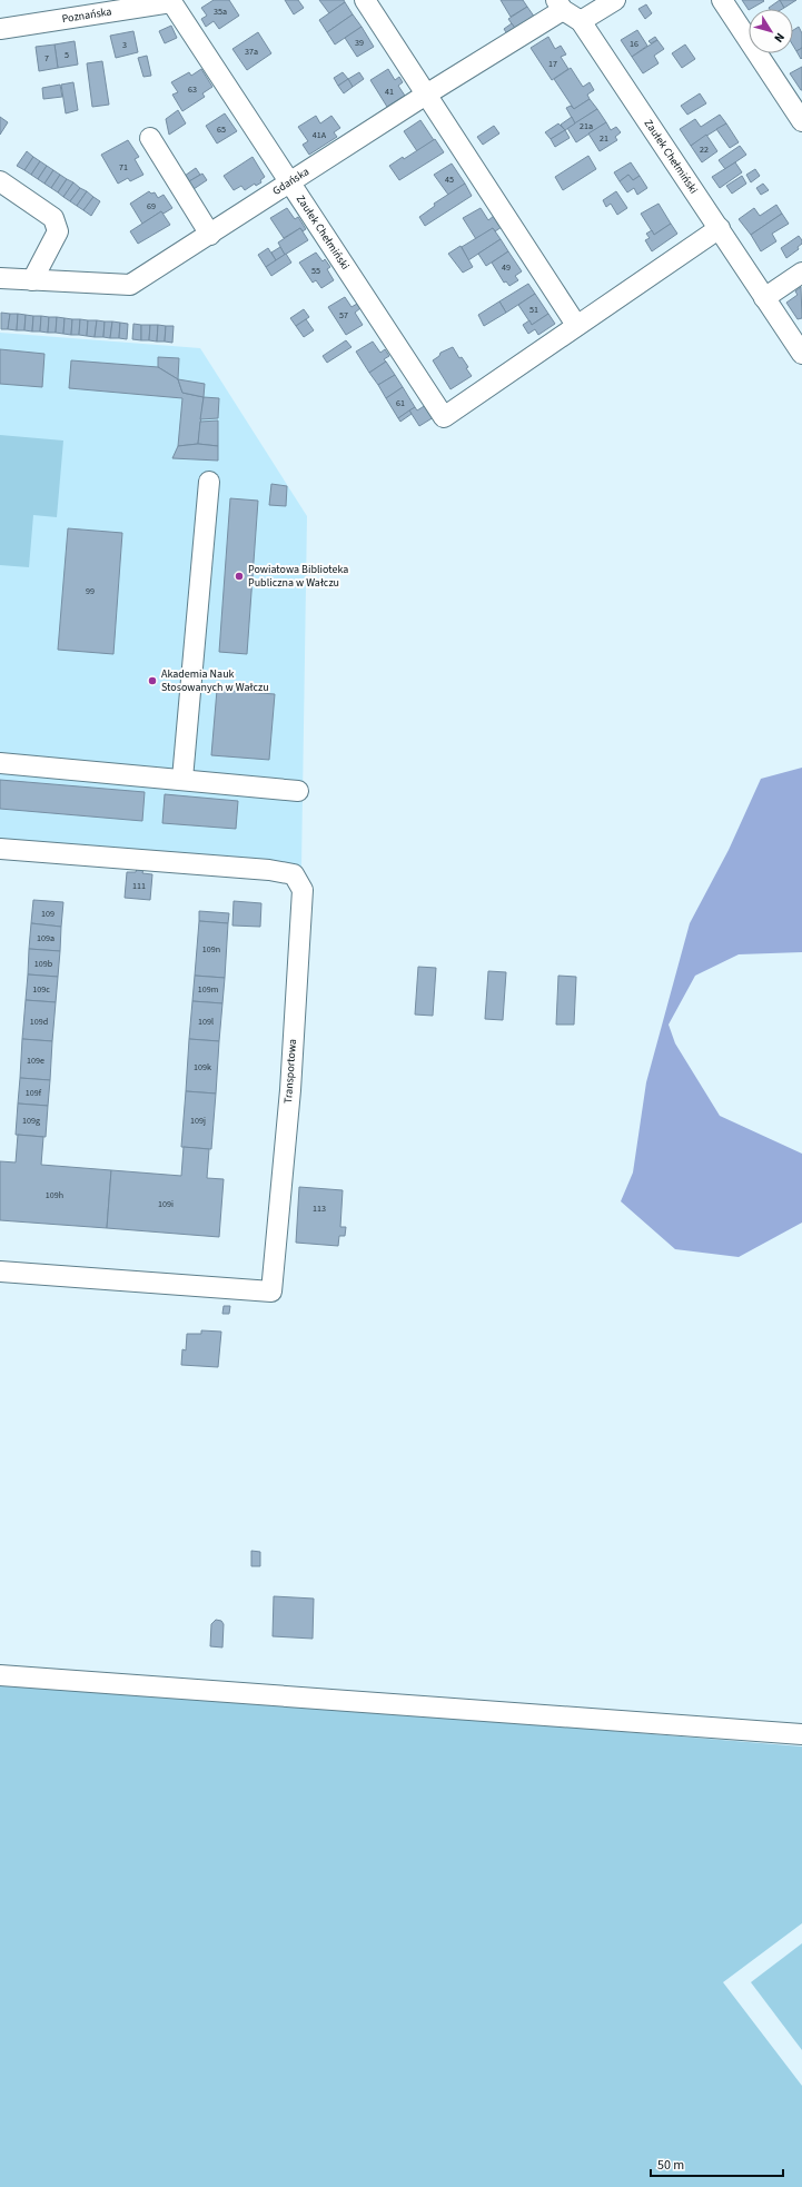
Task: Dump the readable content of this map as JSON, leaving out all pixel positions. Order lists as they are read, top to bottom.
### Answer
{
  "streets": {
    "street": [
      "Poznańska",
      "Zaułek Chełmiński",
      "Gdańska",
      "Transportowa"
    ]
  },
  "crossings": [
    ["Poznańska", "Zaułek Chełmiński"],
    ["Zaułek Chełmiński", "Gdańska"]
  ],
  "places": ["Powiatowa Biblioteka Publiczna w Wałczu", "Akademia Nauk Stosowanych w Wałczu"],
  "house_numbers": [
    "35a",
    "39",
    "16",
    "3",
    "37a",
    "5",
    "7",
    "17",
    "63",
    "41",
    "21a",
    "65",
    "41A",
    "21",
    "22",
    "71",
    "45",
    "69",
    "49",
    "55",
    "51",
    "57",
    "61",
    "99",
    "111",
    "109",
    "109a",
    "109n",
    "109b",
    "109c",
    "109m",
    "109d",
    "109l",
    "109e",
    "109k",
    "109f",
    "109g",
    "109j",
    "109h",
    "109i",
    "113"
  ],
  "scale_bar": "50 m",
  "north": "bottom right"
}
